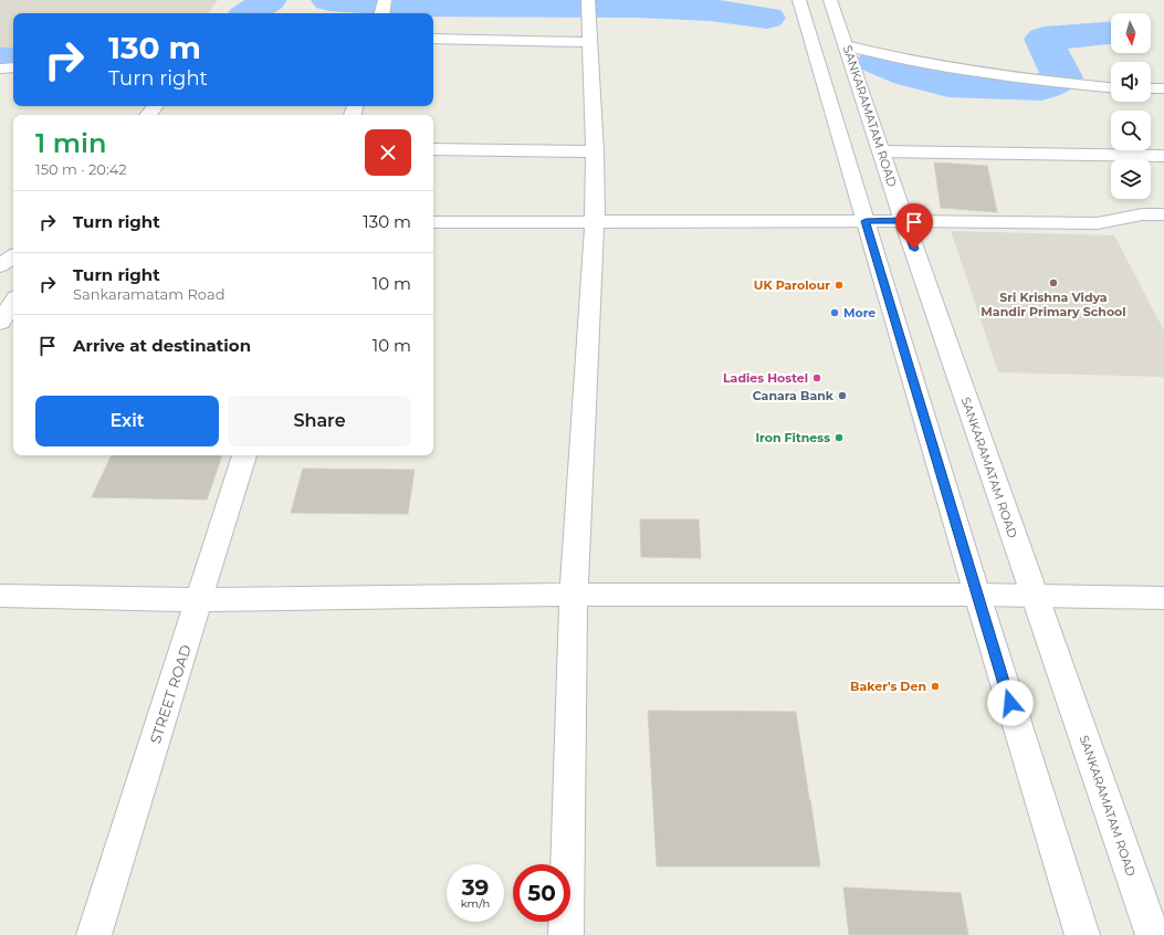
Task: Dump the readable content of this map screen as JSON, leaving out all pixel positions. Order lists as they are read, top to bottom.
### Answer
{
  "streets": {
    "street": ["SANKARAMATAM ROAD", "STREET ROAD"]
  },
  "places": [
    "Sri Krishna Vidya Mandir Primary School",
    "UK Parolour",
    "More",
    "Ladies Hostel",
    "Canara Bank",
    "Iron Fitness",
    "Baker's Den"
  ],
  "north": "bottom",
  "page": {
    "turn": ["130 m", "Turn right"],
    "heading": ["1 min", "150 m · 20:42"],
    "list": [
      {
        "name": "Turn right",
        "value": "130 m"
      },
      {
        "name": "Turn right",
        "note": "Sankaramatam Road",
        "value": "10 m"
      },
      {
        "name": "Arrive at destination",
        "value": "10 m"
      }
    ],
    "buttons": ["Exit", "Share"],
    "speed": "39 km/h",
    "limit": "50"
  }
}
